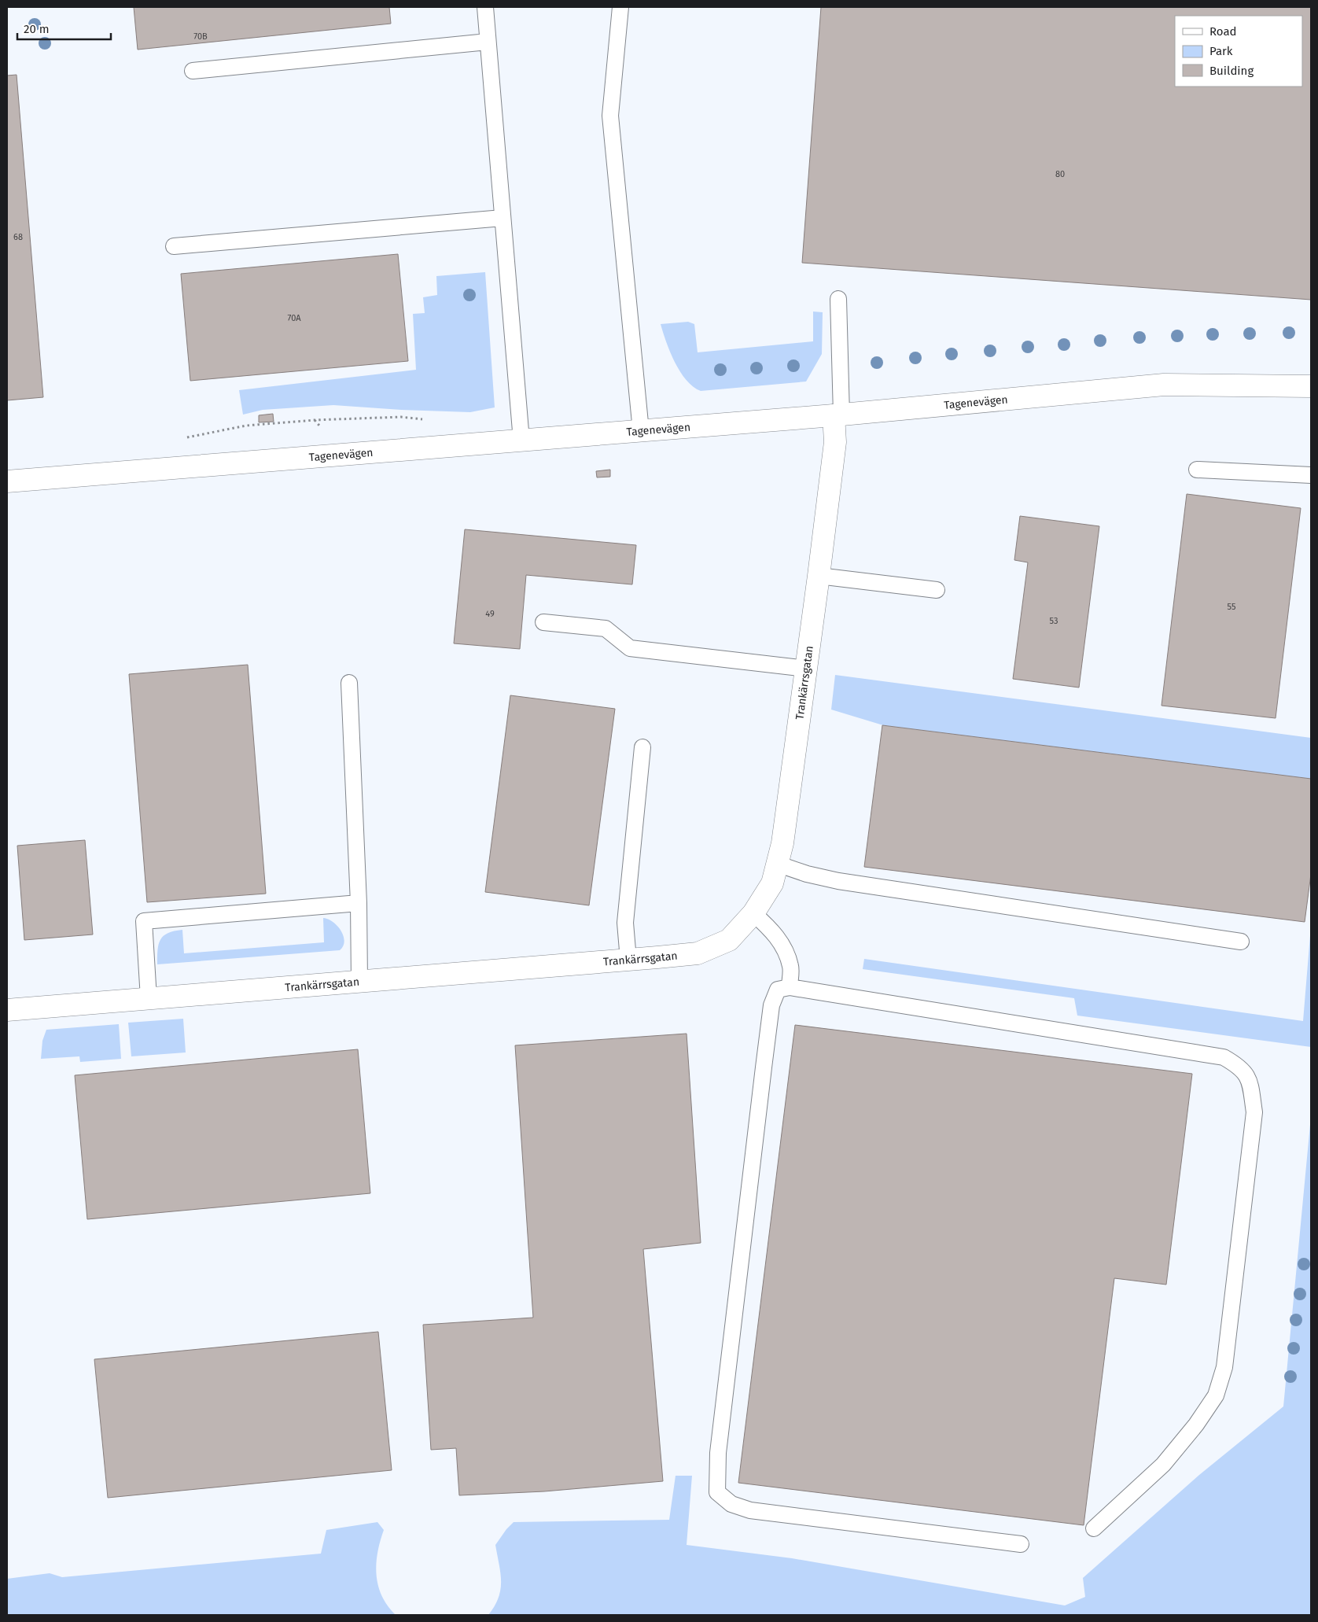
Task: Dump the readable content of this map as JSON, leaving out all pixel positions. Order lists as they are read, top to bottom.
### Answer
{
  "streets": {
    "street": ["Tagenevägen", "Trankärrsgatan"]
  },
  "crossings": [
    ["Tagenevägen", "Trankärrsgatan"]
  ],
  "house_numbers": [
    "70B",
    "80",
    "68",
    "70A",
    "55",
    "49",
    "53"
  ],
  "legend": ["Road", "Park", "Building"],
  "scale_bar": "20 m"
}
